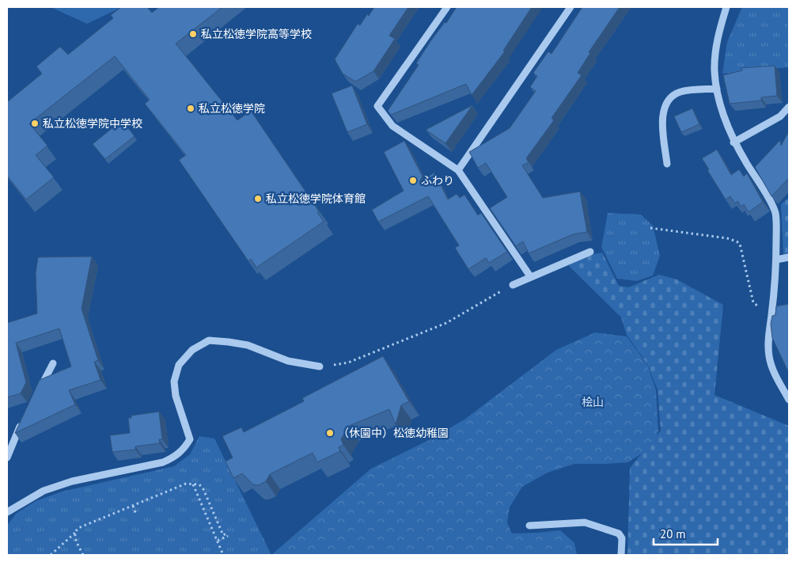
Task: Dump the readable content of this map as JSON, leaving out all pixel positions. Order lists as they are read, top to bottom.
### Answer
{
  "parks": ["桧山"],
  "places": [
    "私立松徳学院高等学校",
    "私立松徳学院",
    "私立松徳学院中学校",
    "ふわり",
    "私立松徳学院体育館",
    "（休園中）松徳幼稚園"
  ],
  "scale_bar": "20 m"
}
